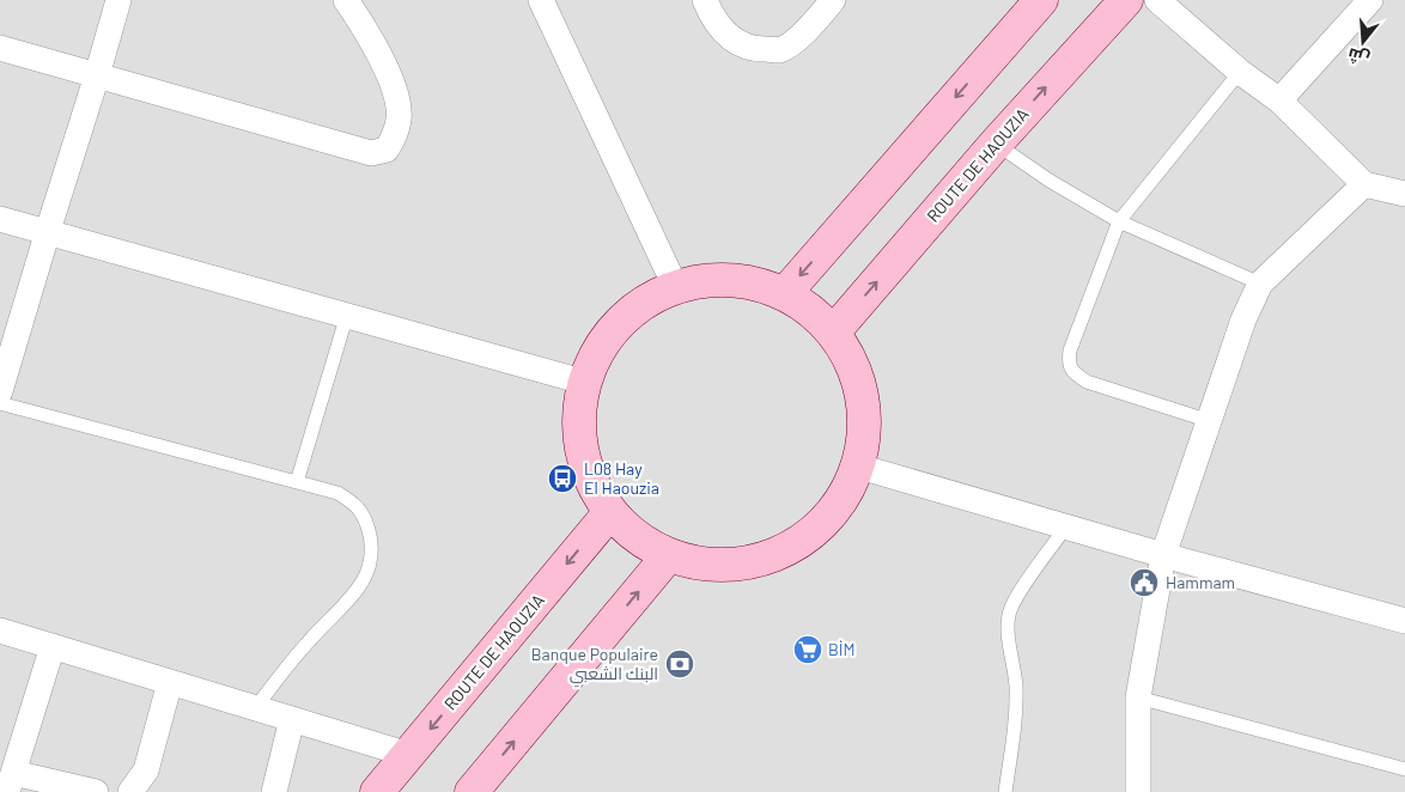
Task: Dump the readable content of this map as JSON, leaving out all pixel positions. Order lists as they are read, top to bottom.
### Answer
{
  "streets": {
    "street": ["ROUTE DE HAOUZIA"]
  },
  "places": {
    "bus stop": ["L08 Hay El Haouzia"],
    "public building": ["Hammam"],
    "supermarket": ["BİM"],
    "bank": ["Banque Populaire البنك الشعبي"]
  },
  "north": "bottom"
}
